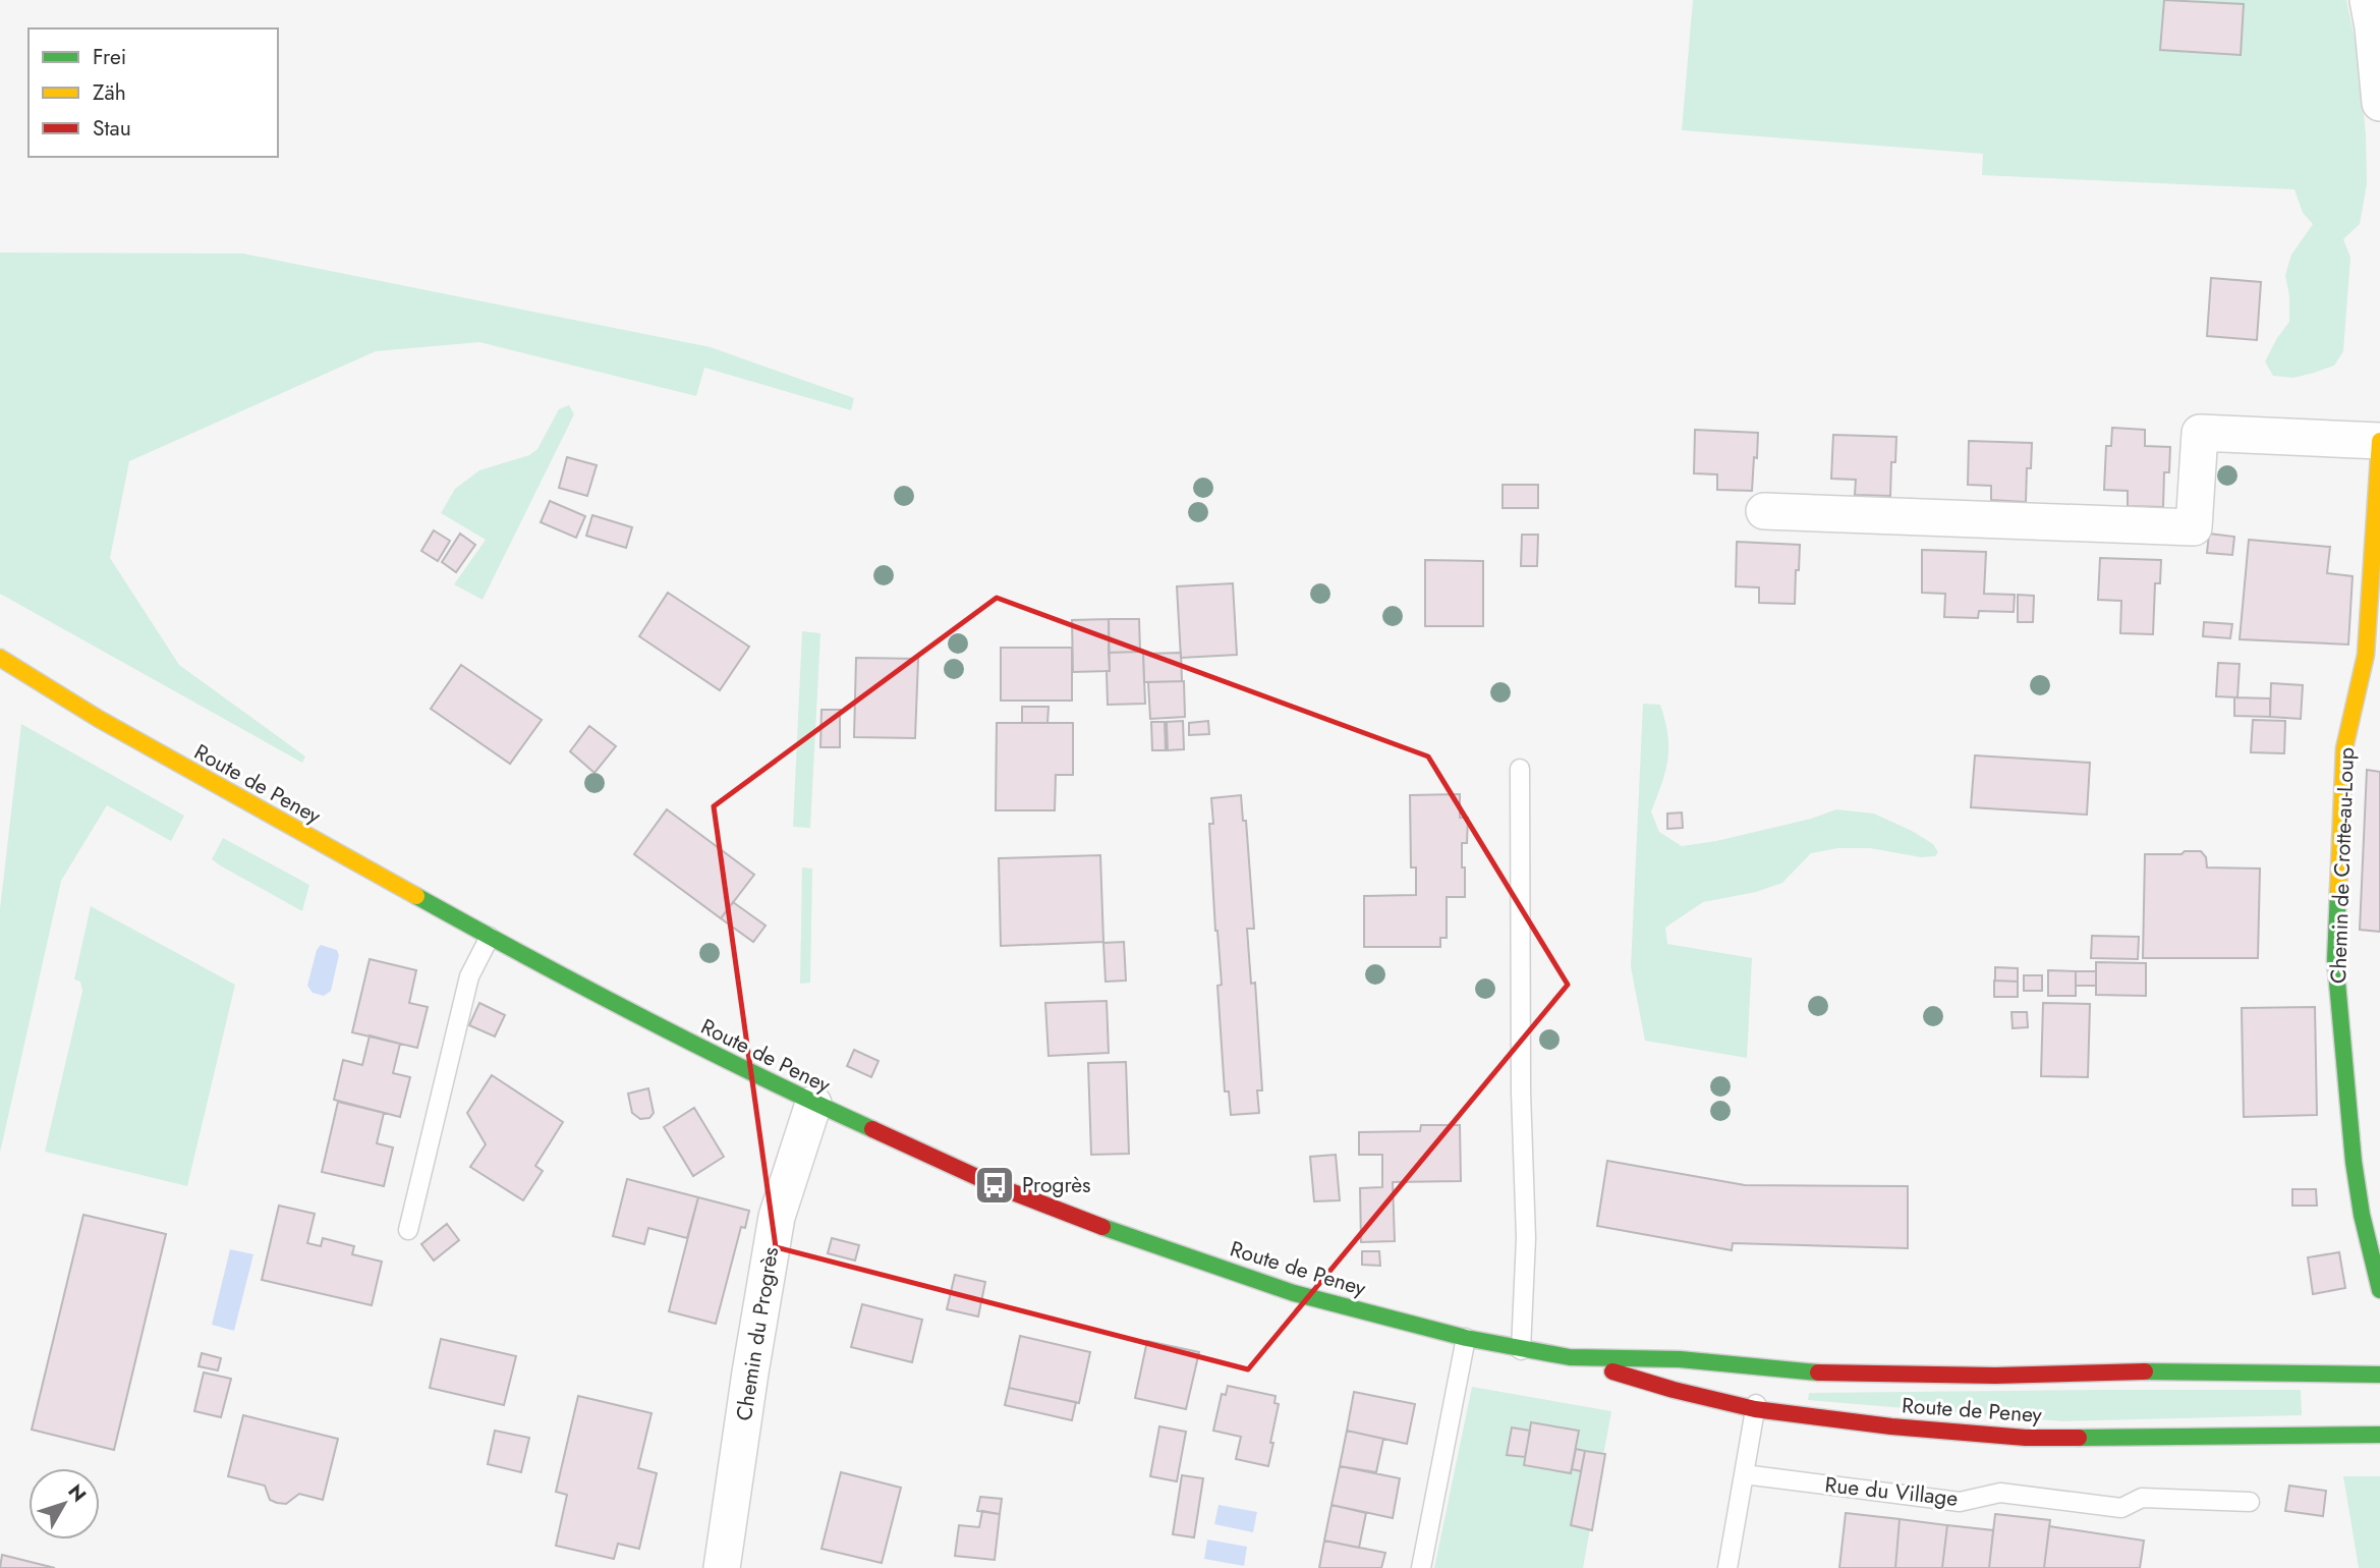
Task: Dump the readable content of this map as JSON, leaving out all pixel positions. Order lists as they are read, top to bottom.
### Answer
{
  "streets": {
    "main road": ["Route de Peney", "Chemin de Crotte-au-Loup"],
    "street": ["Chemin du Progrès"],
    "lane": ["Rue du Village"]
  },
  "crossings": [
    ["Route de Peney", "Chemin du Progrès"]
  ],
  "places": {
    "bus stop": ["Progrès"]
  },
  "legend": ["Frei", "Zäh", "Stau"],
  "north": "top right"
}
